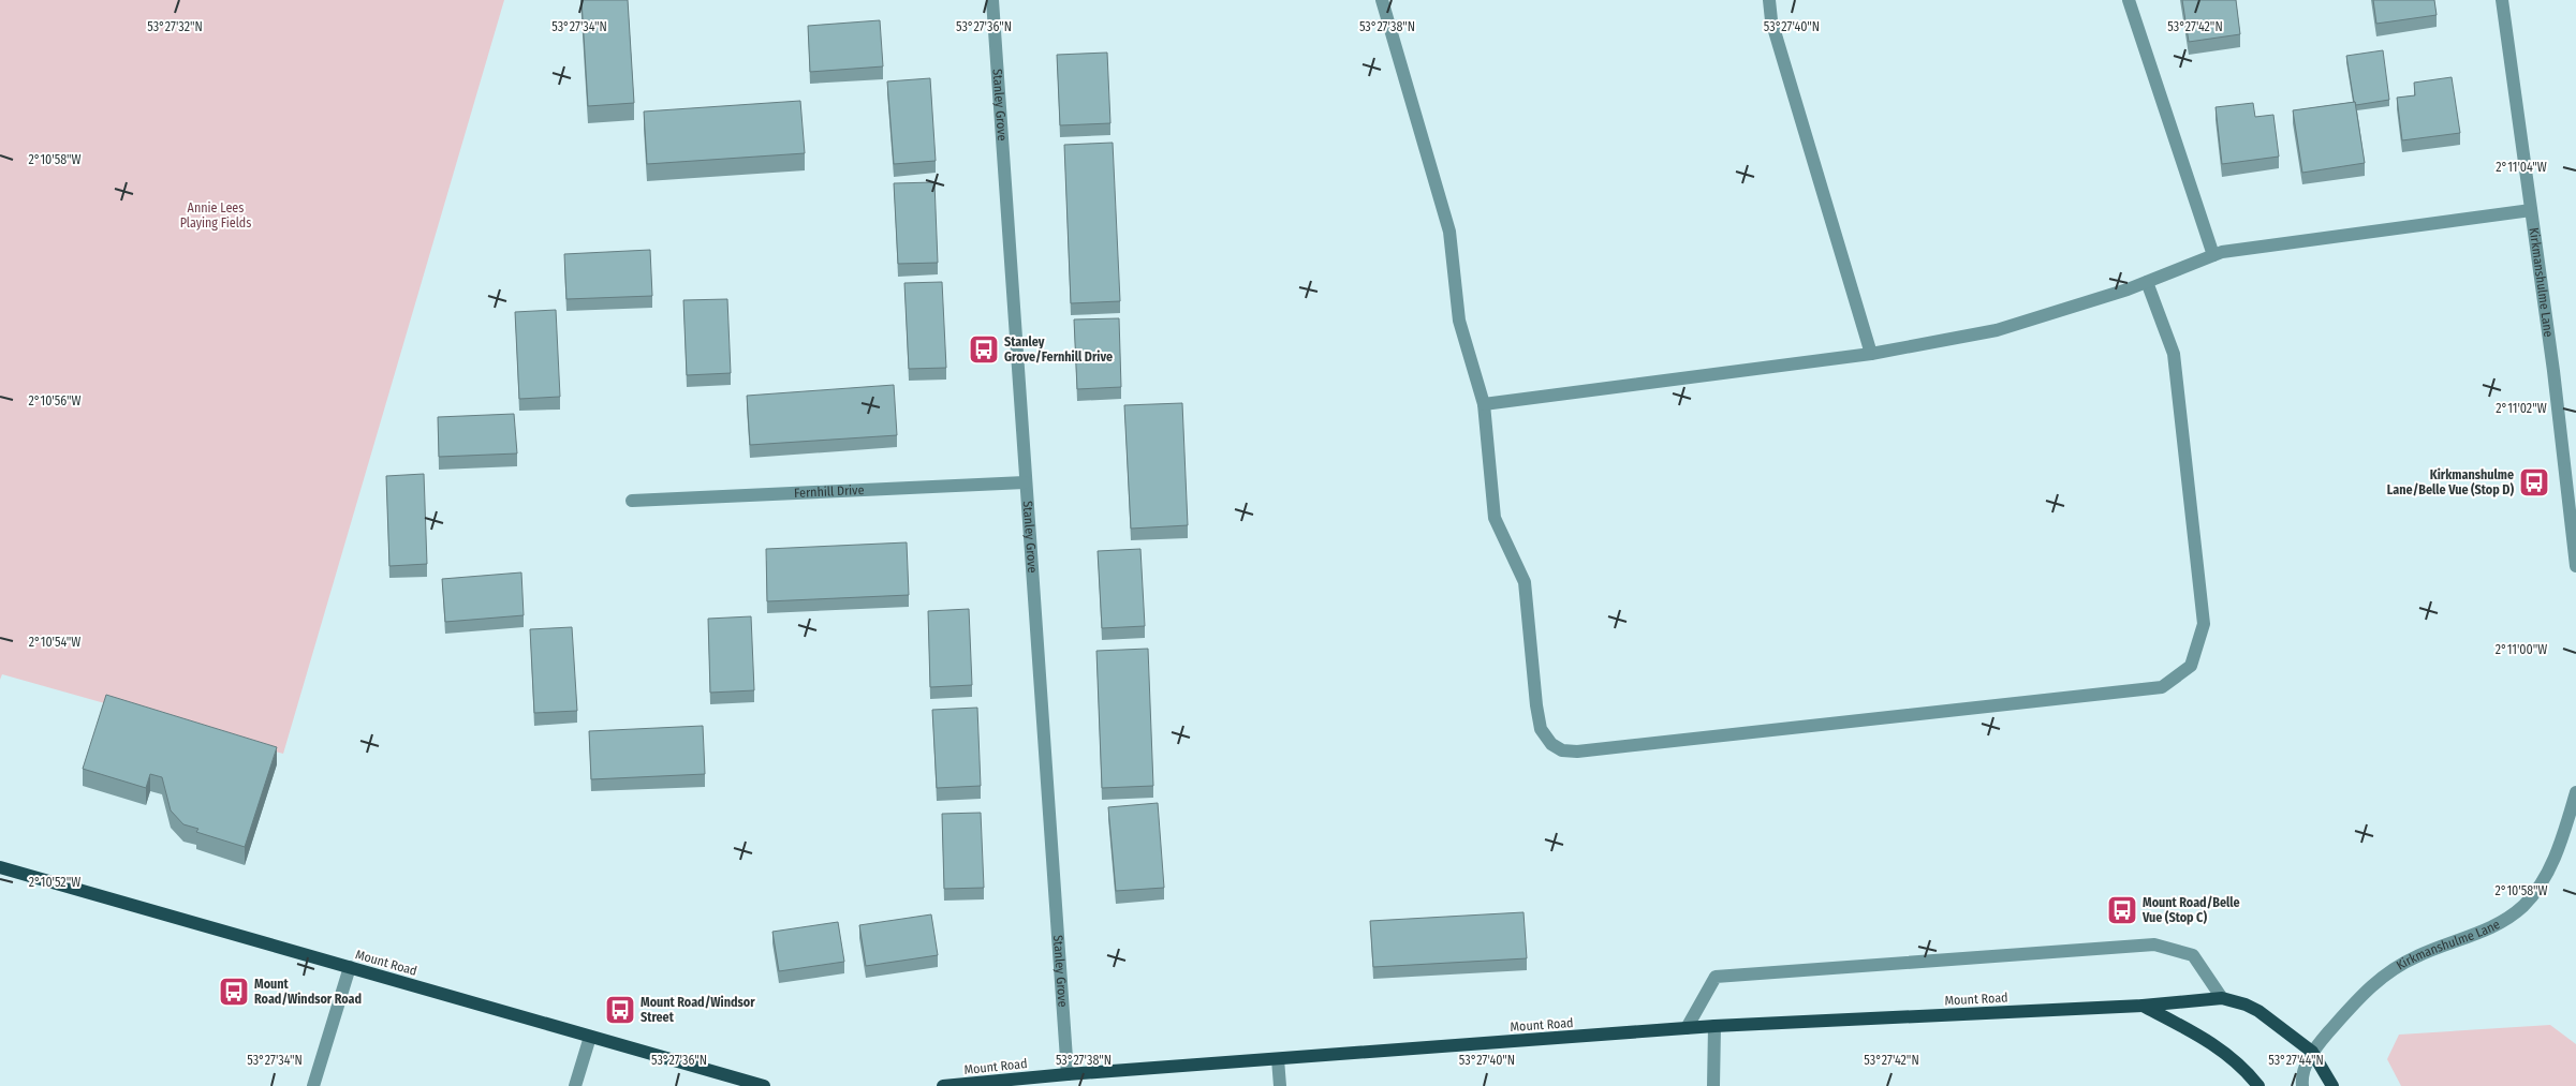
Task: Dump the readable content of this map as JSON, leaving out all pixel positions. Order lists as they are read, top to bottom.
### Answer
{
  "streets": {
    "main road": ["Mount Road"],
    "street": ["Stanley Grove", "Kirkmanshulme Lane", "Fernhill Drive"]
  },
  "crossings": [
    ["Stanley Grove", "Fernhill Drive"],
    ["Stanley Grove", "Mount Road"],
    ["Kirkmanshulme Lane", "Mount Road"]
  ],
  "parks": ["Annie Lees Playing Fields"],
  "places": {
    "bus stop": [
      "Stanley Grove/Fernhill Drive",
      "Kirkmanshulme Lane/Belle Vue (Stop D)",
      "Mount Road/Belle Vue (Stop C)",
      "Mount Road/Windsor Road",
      "Mount Road/Windsor Street"
    ]
  },
  "coordinates": [
    "53°27'32\"N",
    "53°27'34\"N",
    "53°27'36\"N",
    "53°27'38\"N",
    "53°27'40\"N",
    "53°27'42\"N",
    "2°10'58\"W",
    "2°11'04\"W",
    "2°10'56\"W",
    "2°11'02\"W",
    "2°10'54\"W",
    "2°11'00\"W",
    "2°10'52\"W",
    "53°27'44\"N"
  ]
}
